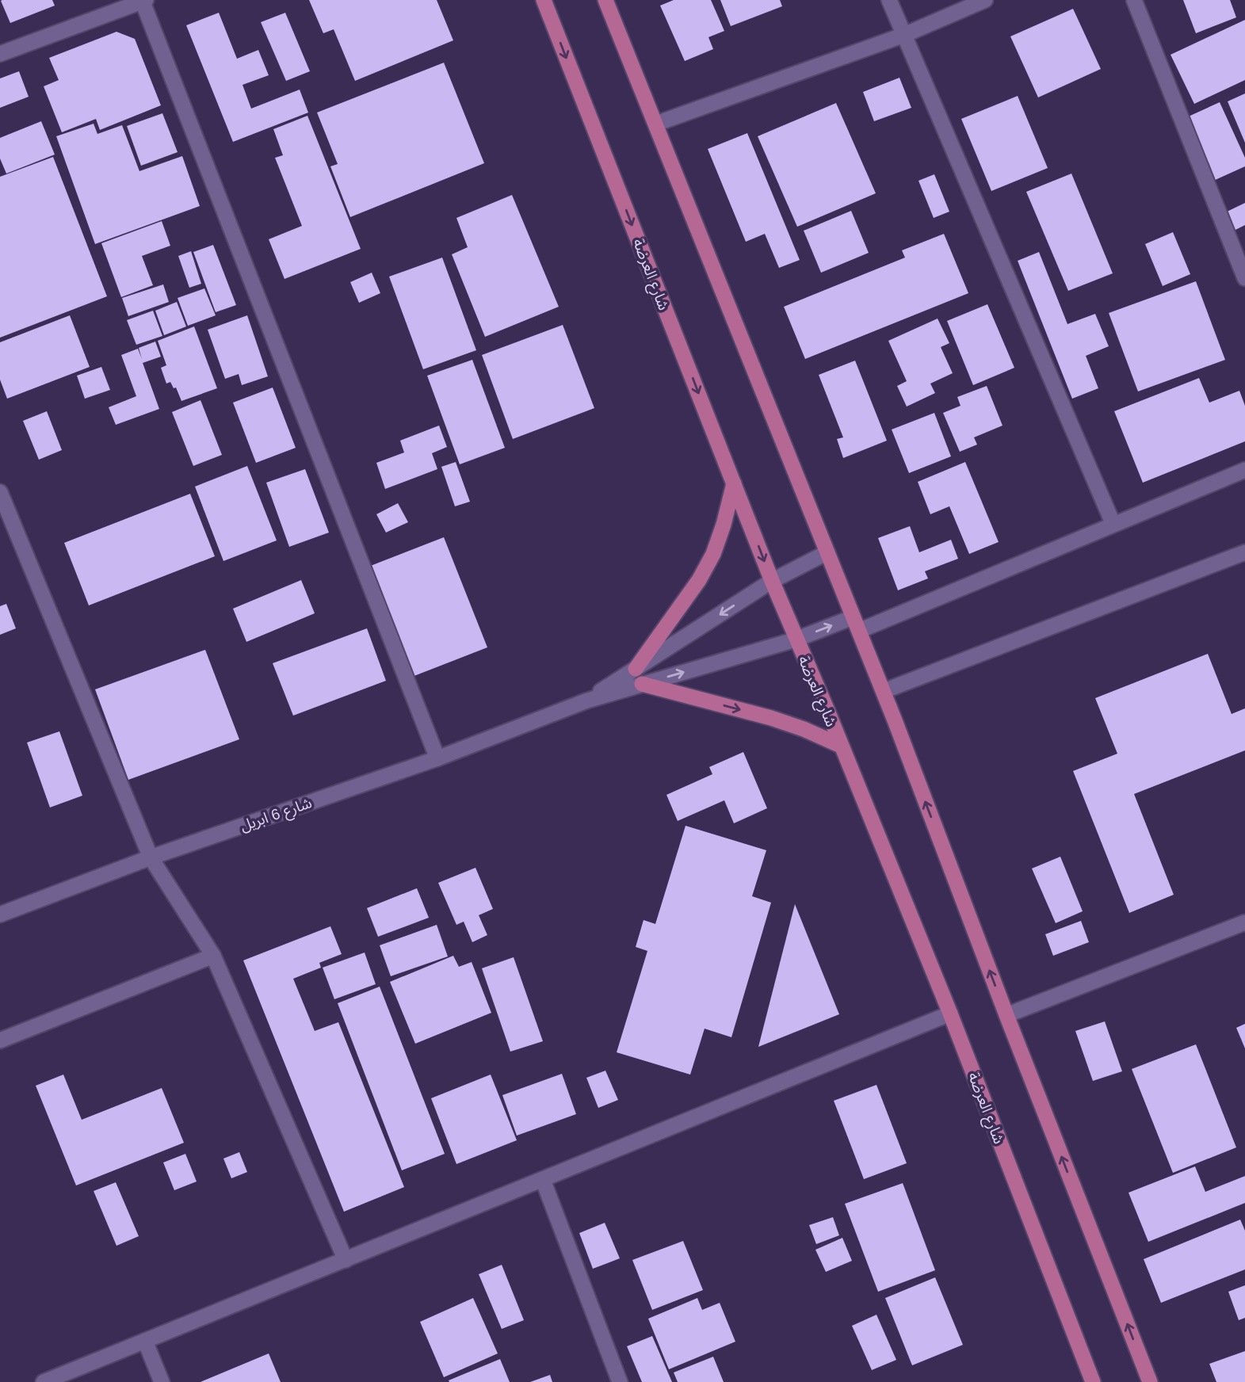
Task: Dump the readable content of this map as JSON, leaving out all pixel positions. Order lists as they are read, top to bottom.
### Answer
{
  "streets": {
    "main road": ["شارع العرضة"],
    "street": ["شارع 6 ابريل"]
  }
}
